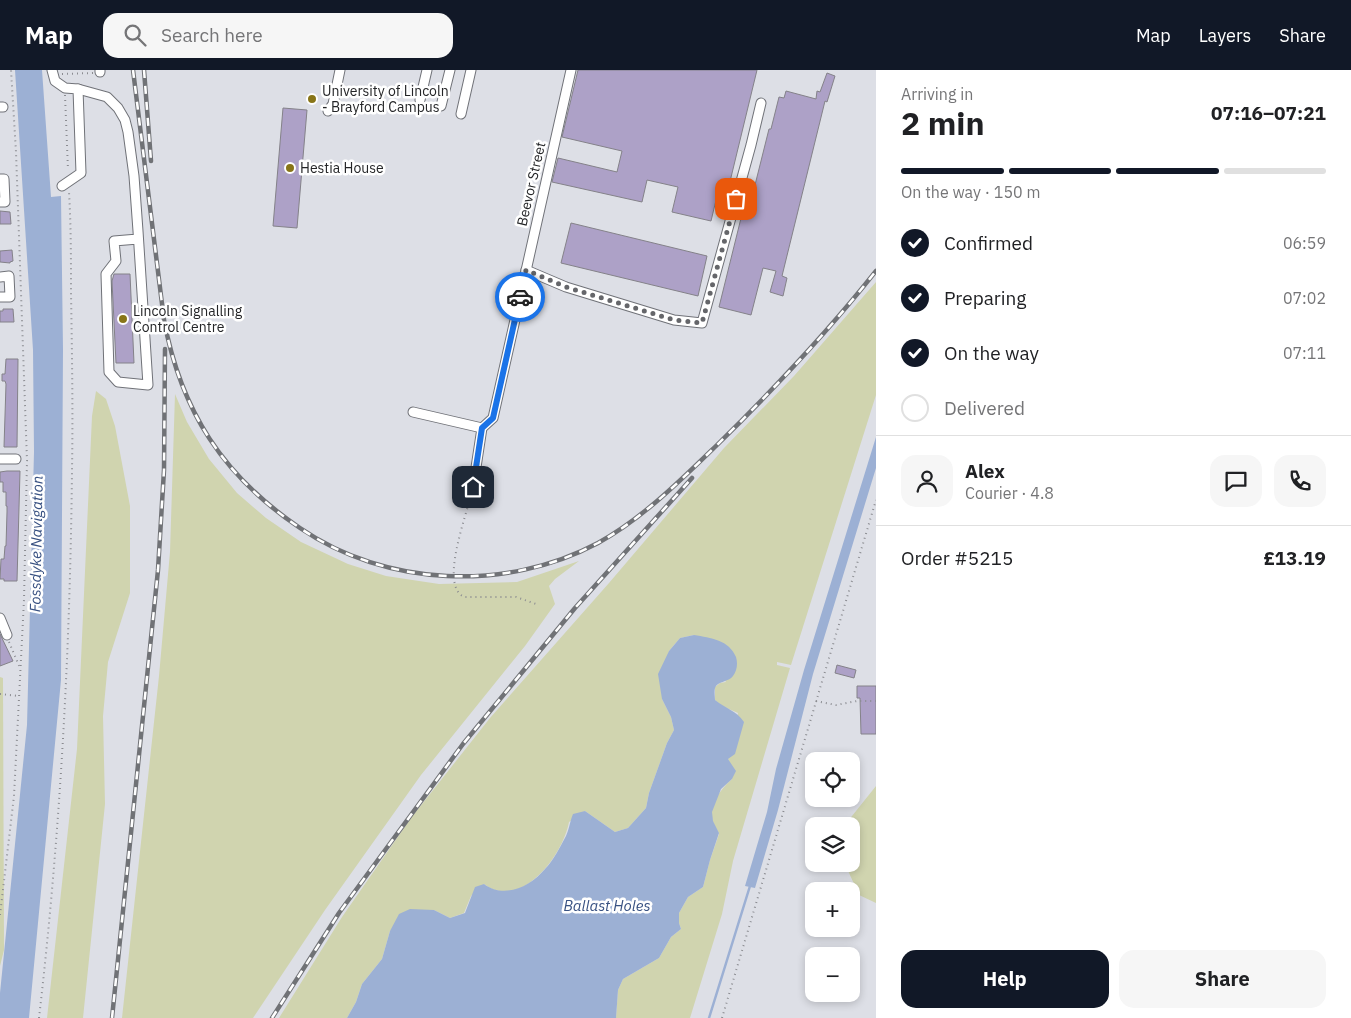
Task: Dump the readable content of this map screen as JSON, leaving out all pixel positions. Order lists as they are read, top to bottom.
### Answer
{
  "streets": {
    "street": ["Beevor Street"]
  },
  "water": ["Fossdyke Navigation", "Ballast Holes"],
  "places": ["University of Lincoln - Brayford Campus", "Hestia House", "Lincoln Signalling Control Centre"],
  "page": {
    "header": "Map",
    "search": "Search here",
    "nav": ["Map", "Layers", "Share"],
    "heading": ["2 min", "Arriving in", "07:16–07:21"],
    "panel": [
      "Alex",
      "Courier · 4.8",
      "Order #5215",
      "£13.19"
    ],
    "bar": "On the way · 150 m",
    "list": [
      ["Confirmed", "06:59"],
      ["Preparing", "07:02"],
      ["On the way", "07:11"],
      "Delivered"
    ],
    "map_buttons": ["+", "−"],
    "buttons": ["Help", "Share"]
  }
}
